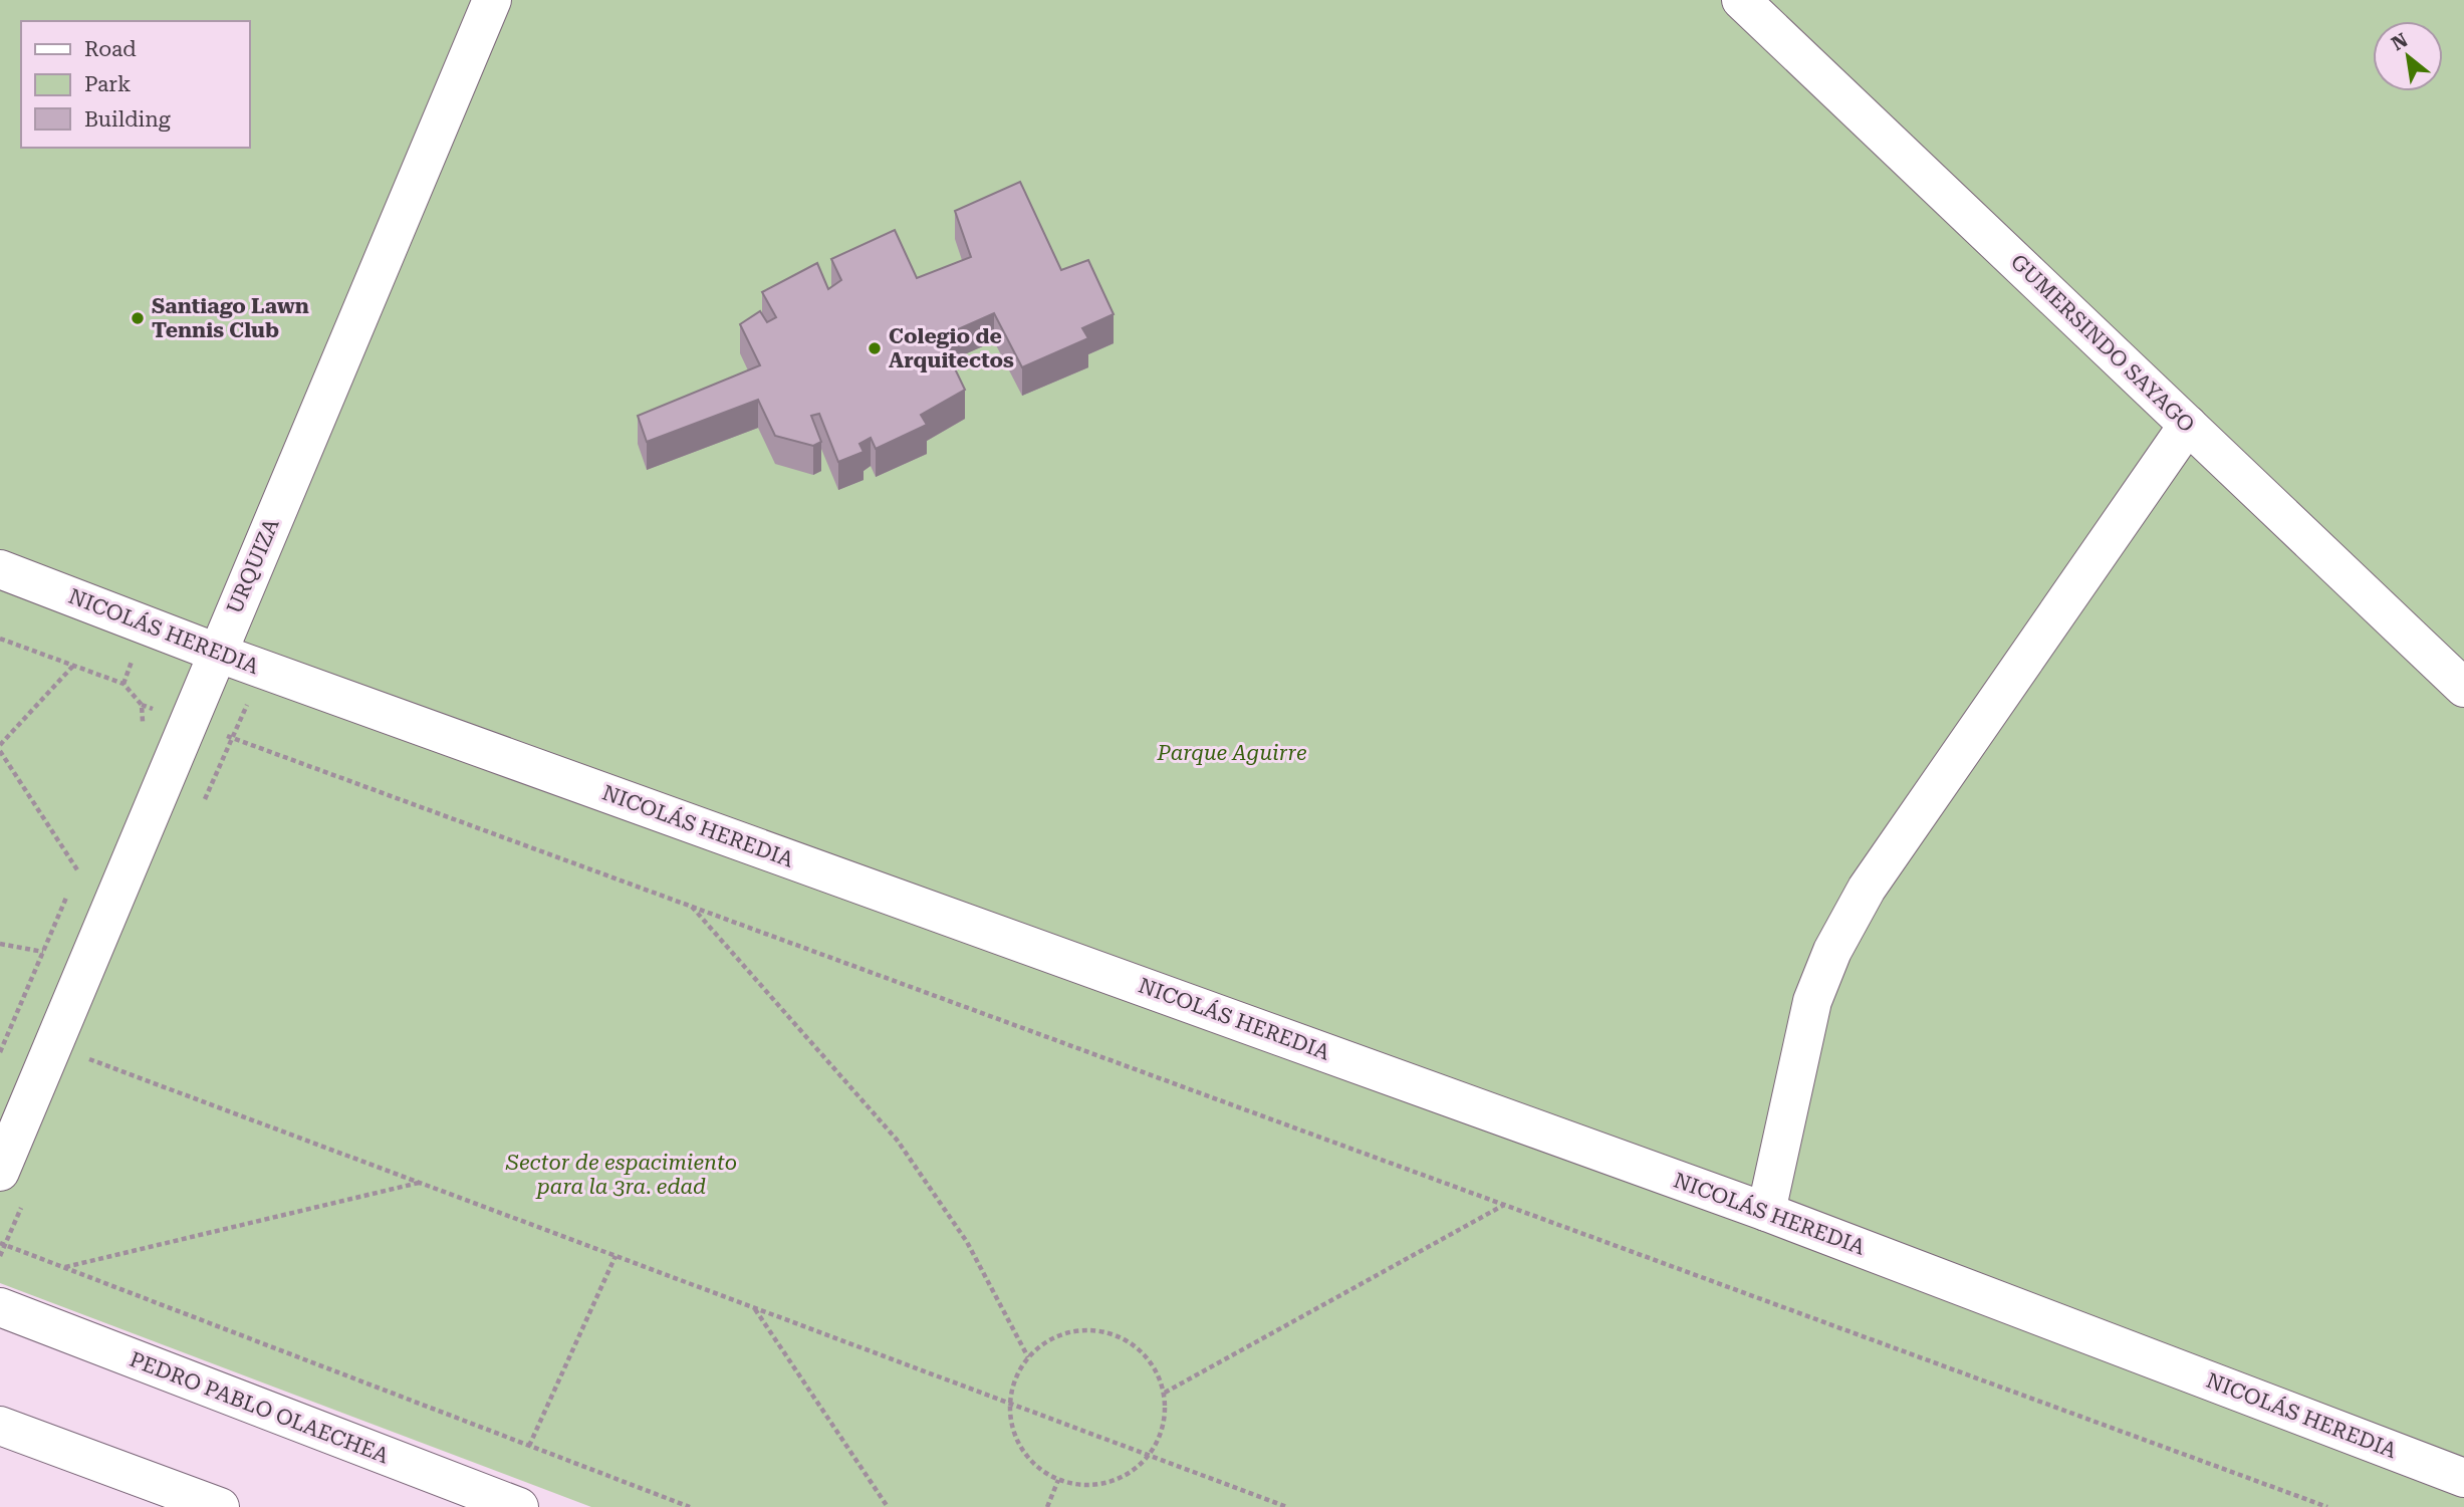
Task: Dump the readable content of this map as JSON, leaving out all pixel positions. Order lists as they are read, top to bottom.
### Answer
{
  "streets": {
    "street": [
      "GUMERSINDO SAYAGO",
      "URQUIZA",
      "NICOLÁS HEREDIA",
      "PEDRO PABLO OLAECHEA"
    ]
  },
  "crossings": [
    ["URQUIZA", "NICOLÁS HEREDIA"]
  ],
  "parks": ["Parque Aguirre", "Sector de espacimiento para la 3ra. edad"],
  "places": ["Santiago Lawn Tennis Club", "Colegio de Arquitectos"],
  "legend": ["Road", "Park", "Building"],
  "north": "top left"
}
